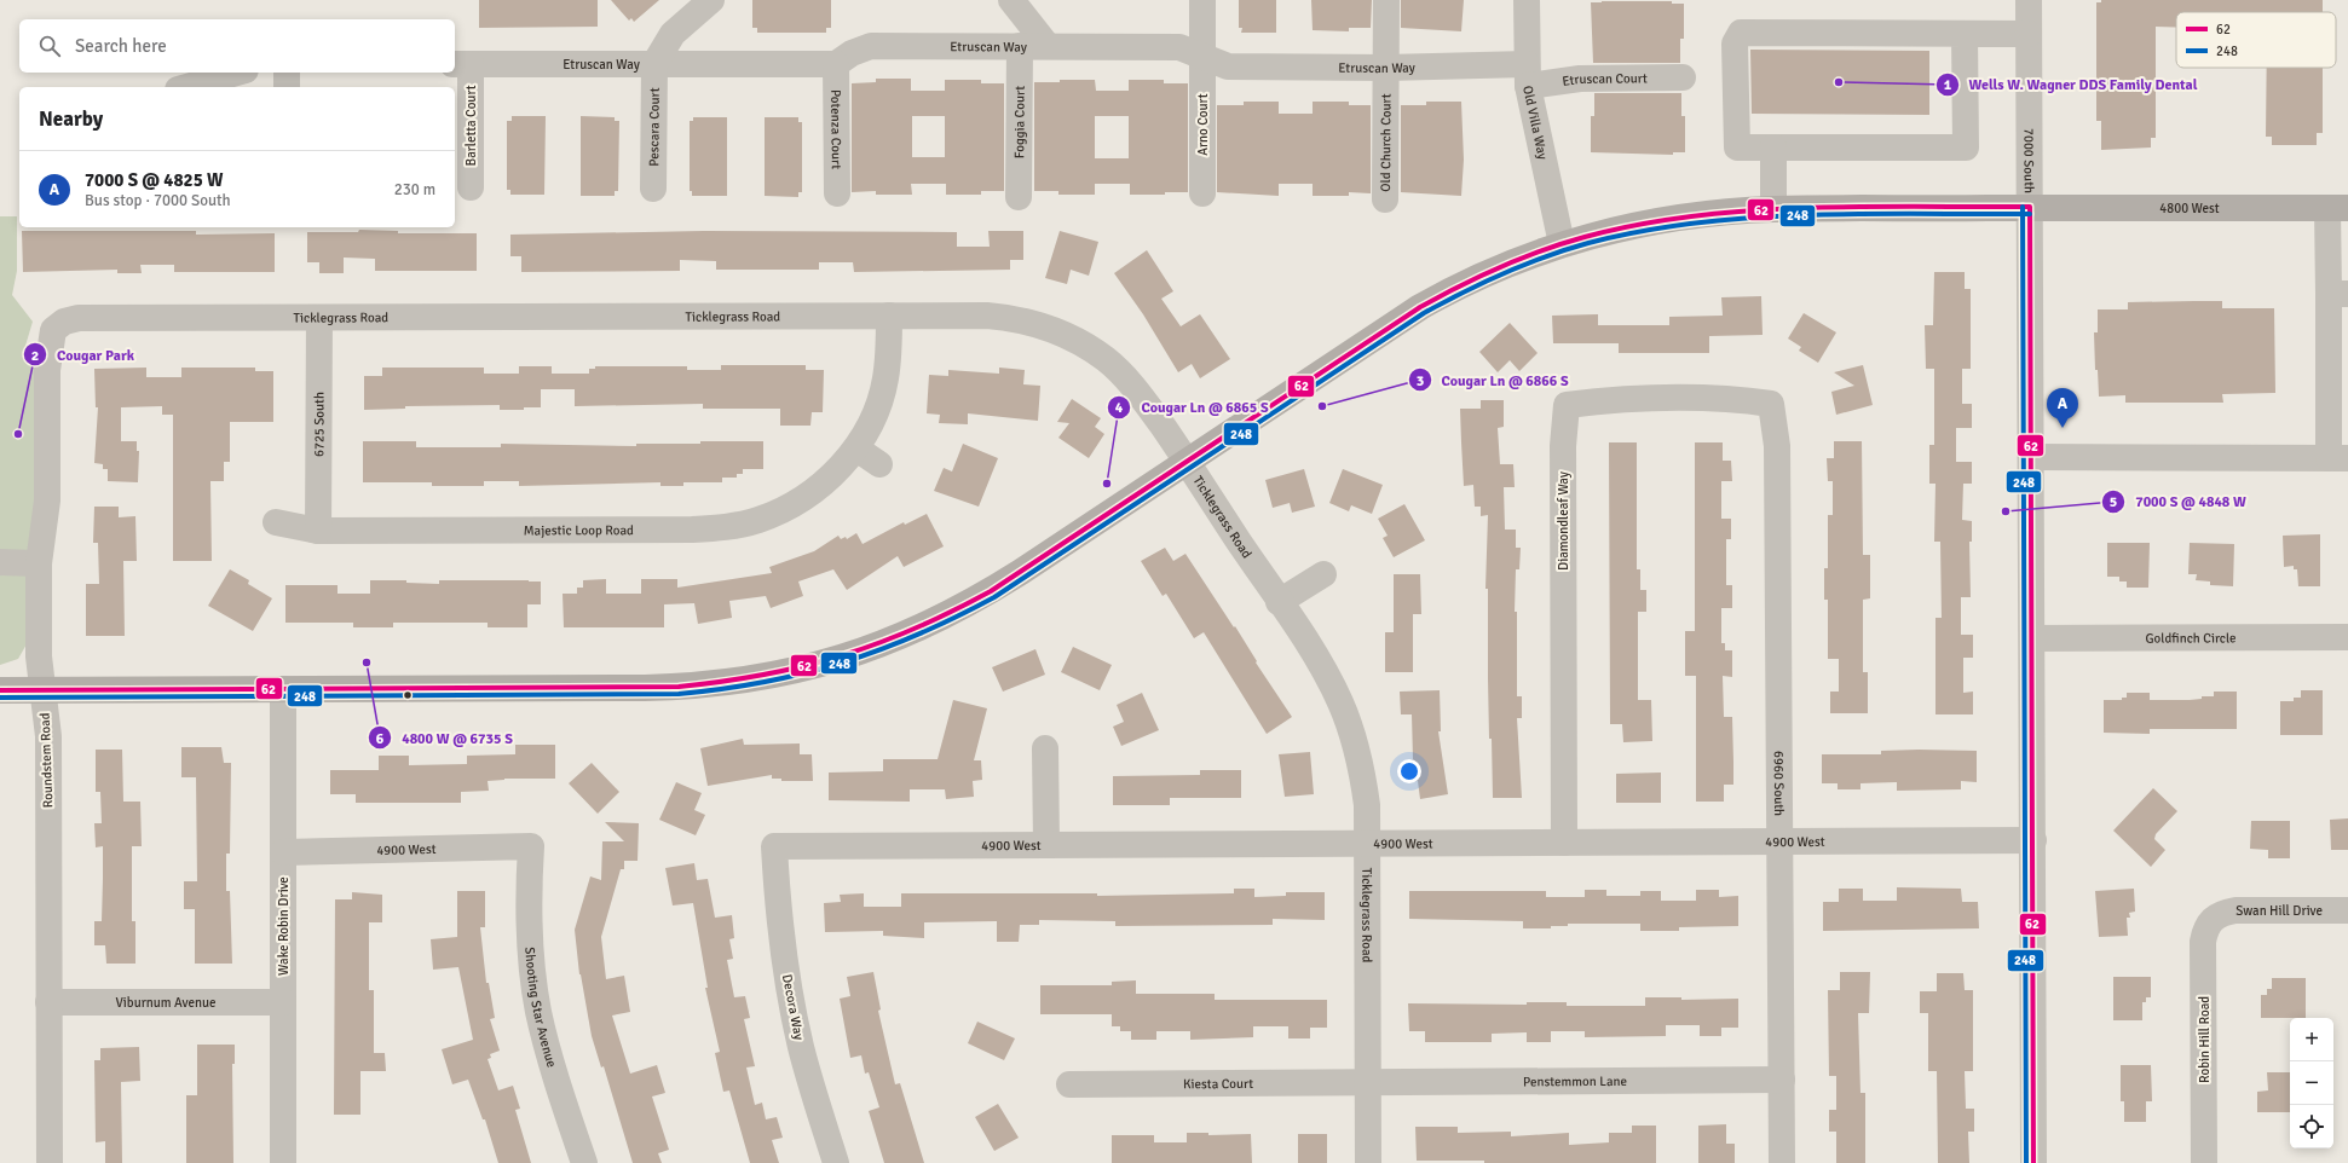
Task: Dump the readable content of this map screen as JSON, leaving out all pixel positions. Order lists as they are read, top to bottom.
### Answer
{
  "streets": {
    "main road": ["4800 West"],
    "street": [
      "Etruscan Way",
      "Etruscan Court",
      "Foggia Court",
      "Old Villa Way",
      "Arno Court",
      "Barletta Court",
      "Pescara Court",
      "Potenza Court",
      "Old Church Court",
      "7000 South",
      "Ticklegrass Road",
      "6725 South",
      "Diamondleaf Way",
      "Majestic Loop Road",
      "Goldfinch Circle",
      "Roundstem Road",
      "6960 South",
      "4900 West",
      "Swan Hill Drive",
      "Wake Robin Drive",
      "Viburnum Avenue",
      "Shooting Star Avenue",
      "Decora Way",
      "Robin Hill Road",
      "Penstemmon Lane",
      "Kiesta Court"
    ]
  },
  "crossings": [
    ["Etruscan Way", "Etruscan Court"],
    ["Etruscan Way", "Foggia Court"],
    ["Etruscan Way", "Old Villa Way"],
    ["Etruscan Way", "Arno Court"],
    ["Etruscan Way", "Barletta Court"],
    ["Etruscan Way", "Pescara Court"],
    ["Etruscan Way", "Potenza Court"],
    ["Etruscan Way", "Old Church Court"],
    ["Etruscan Court", "Old Villa Way"],
    ["Old Villa Way", "4800 West"],
    ["7000 South", "4800 West"],
    ["7000 South", "Goldfinch Circle"],
    ["7000 South", "4900 West"],
    ["4800 West", "Ticklegrass Road"],
    ["4800 West", "Roundstem Road"],
    ["4800 West", "Wake Robin Drive"],
    ["Ticklegrass Road", "6725 South"],
    ["Ticklegrass Road", "Majestic Loop Road"],
    ["Ticklegrass Road", "Roundstem Road"],
    ["Ticklegrass Road", "4900 West"],
    ["Ticklegrass Road", "Penstemmon Lane"],
    ["Ticklegrass Road", "Kiesta Court"],
    ["6725 South", "Majestic Loop Road"],
    ["Diamondleaf Way", "6960 South"],
    ["Diamondleaf Way", "4900 West"],
    ["Roundstem Road", "Viburnum Avenue"],
    ["6960 South", "4900 West"],
    ["6960 South", "Penstemmon Lane"],
    ["4900 West", "Wake Robin Drive"],
    ["4900 West", "Shooting Star Avenue"],
    ["4900 West", "Decora Way"],
    ["Swan Hill Drive", "Robin Hill Road"],
    ["Wake Robin Drive", "Viburnum Avenue"],
    ["Penstemmon Lane", "Kiesta Court"]
  ],
  "places": [
    "Wells W. Wagner DDS Family Dental",
    "Cougar Ln @ 6866 S",
    "Cougar Park",
    "Cougar Ln @ 6865 S",
    "7000 S @ 4848 W",
    "4800 W @ 6735 S"
  ],
  "lines": ["transit line 62", "transit line 248"],
  "legend": ["62", "248"],
  "page": {
    "search": "Search here",
    "heading": "Nearby",
    "list": [
      {
        "mark": "A",
        "name": "7000 S @ 4825 W",
        "note": "Bus stop · 7000 South",
        "value": "230 m"
      }
    ],
    "pins": "A",
    "map_buttons": ["+", "−"]
  }
}
